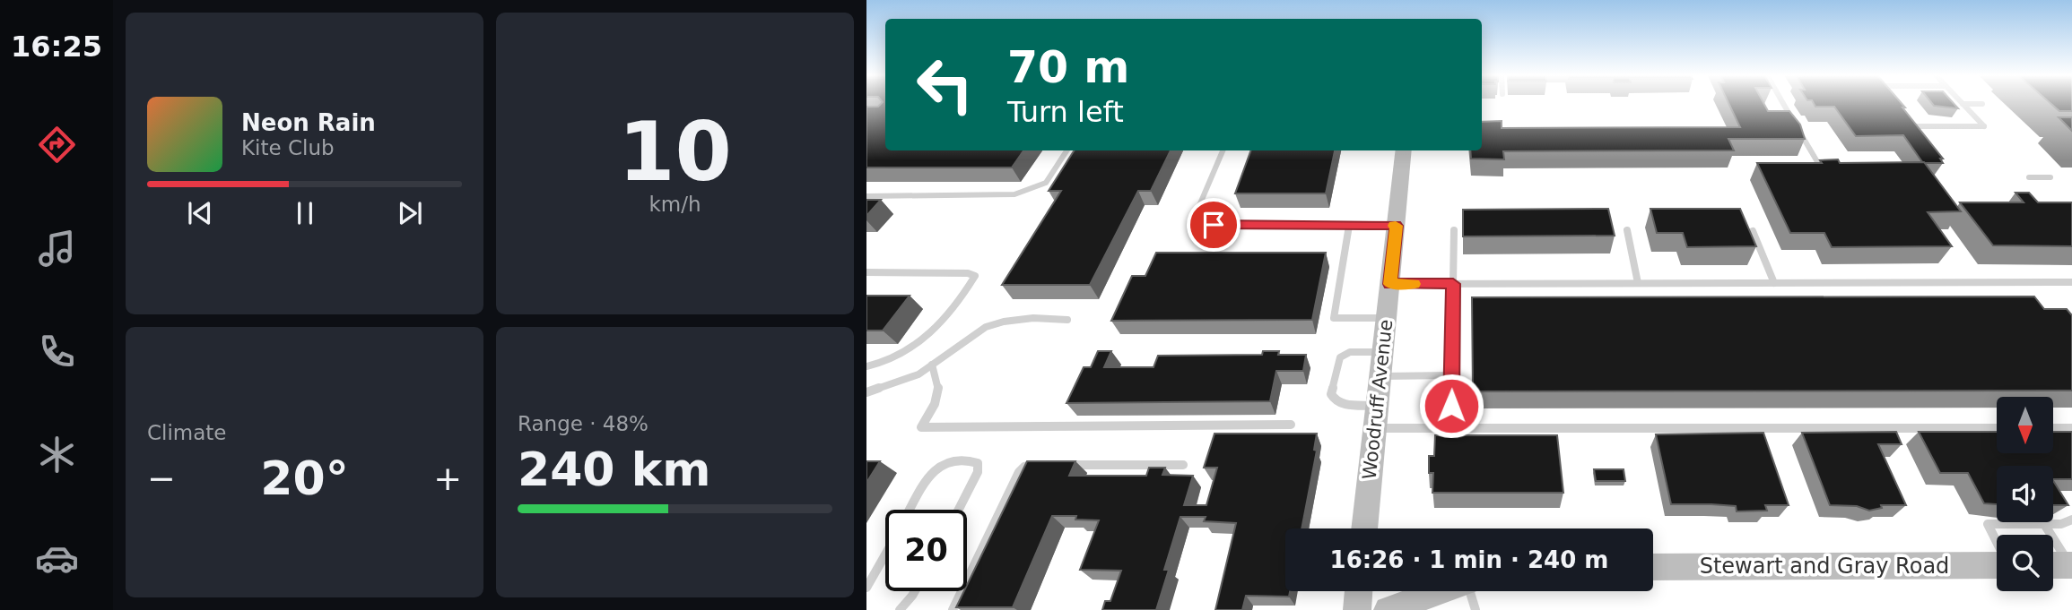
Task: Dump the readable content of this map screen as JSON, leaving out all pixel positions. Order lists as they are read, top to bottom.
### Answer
{
  "streets": {
    "main road": ["Woodruff Avenue", "Stewart and Gray Road"]
  },
  "north": "bottom",
  "page": {
    "tabs": "16:25",
    "tile": [
      ["10", "km/h"],
      "Climate",
      ["Range · 48%", "240 km"]
    ],
    "turn": ["70 m", "Turn left"],
    "song": ["Neon Rain", "Kite Club"],
    "heat": ["−", "20°", "+"],
    "limit": "20",
    "trip": "16:26 · 1 min · 240 m"
  }
}
